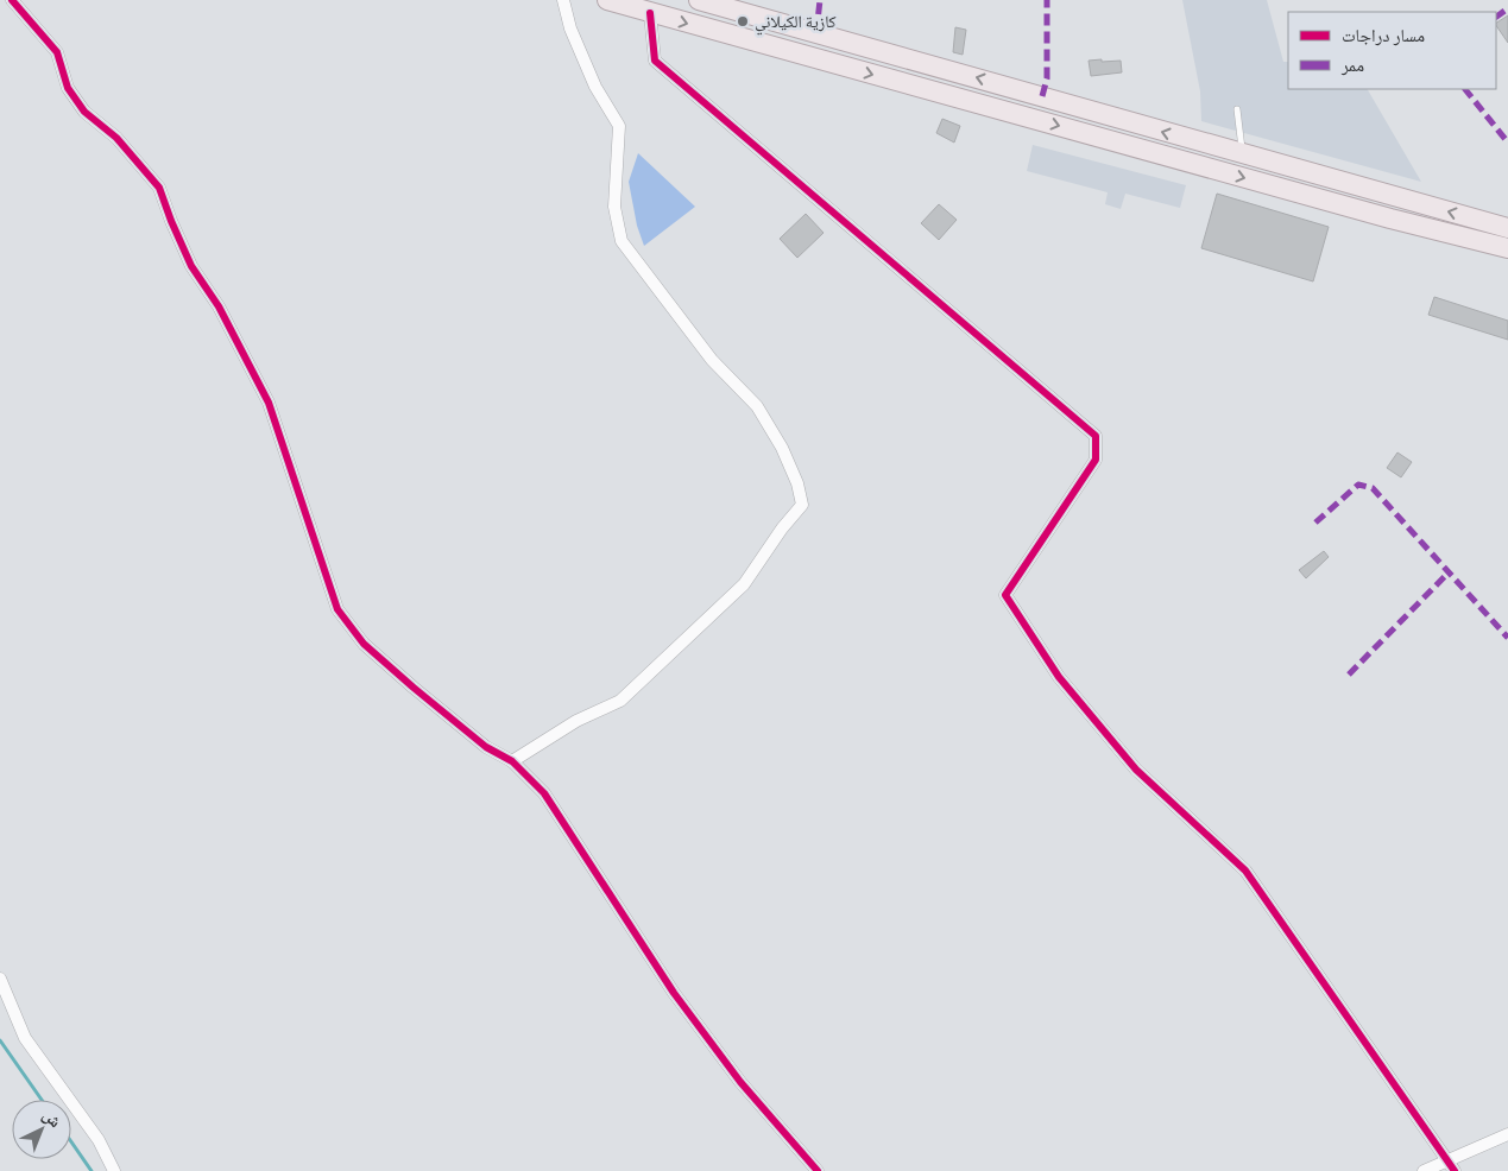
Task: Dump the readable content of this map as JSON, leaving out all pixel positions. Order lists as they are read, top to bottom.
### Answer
{
  "places": ["كازية الكيلاني"],
  "legend": ["مسار دراجات", "ممر"],
  "north": "top right"
}
